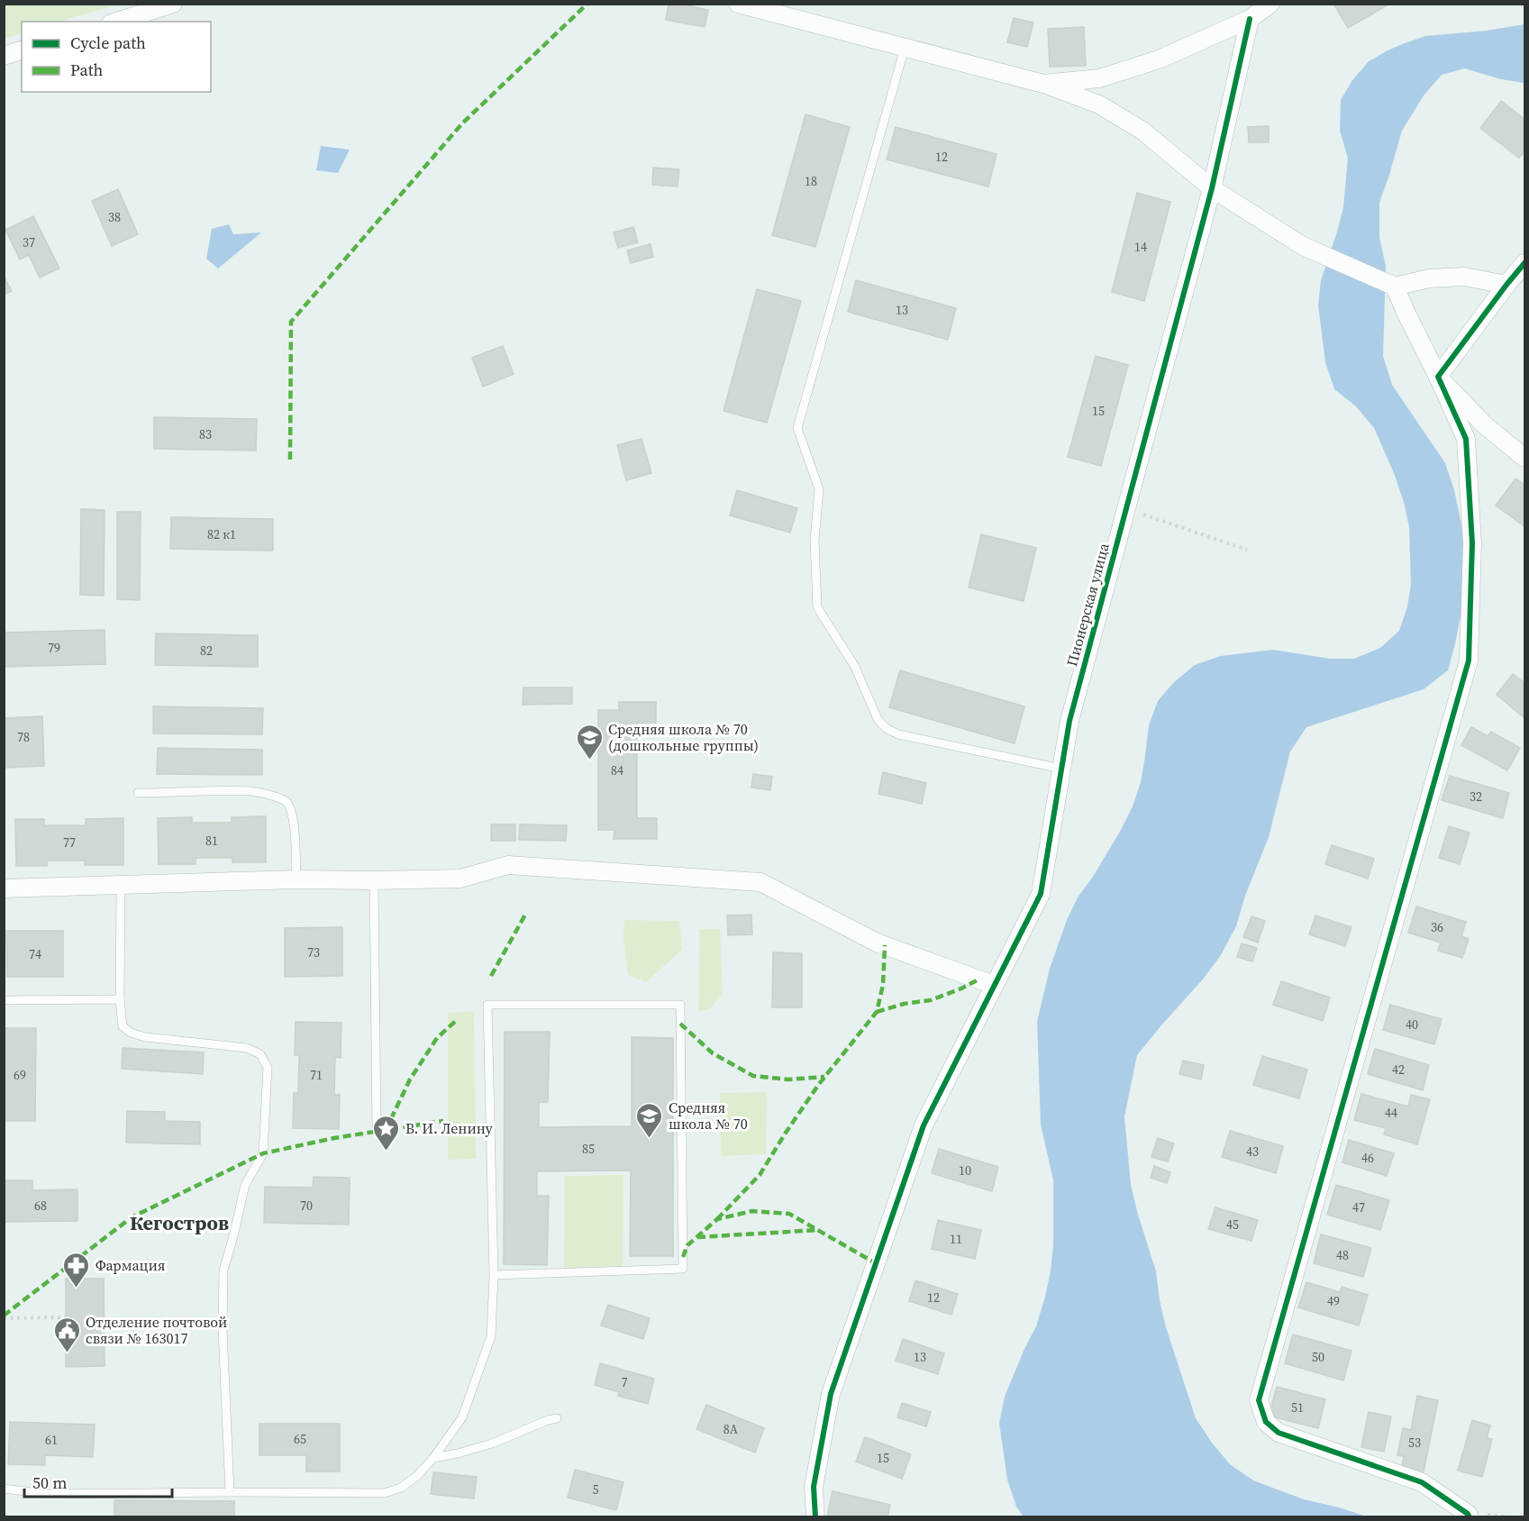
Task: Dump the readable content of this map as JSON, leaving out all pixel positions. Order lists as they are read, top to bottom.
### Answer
{
  "streets": {
    "street": ["Пионерская улица"]
  },
  "districts": ["Кегостров"],
  "places": {
    "school or university": ["Средняя школа № 70 (дошкольные группы)", "Средняя школа № 70"],
    "place": ["В. И. Ленину"],
    "pharmacy": ["Фармация"],
    "public building": ["Отделение почтовой связи № 163017"]
  },
  "house_numbers": [
    "12",
    "18",
    "38",
    "37",
    "14",
    "13",
    "15",
    "83",
    "82 к1",
    "79",
    "82",
    "78",
    "84",
    "32",
    "81",
    "77",
    "36",
    "73",
    "74",
    "40",
    "42",
    "69",
    "71",
    "44",
    "85",
    "43",
    "46",
    "10",
    "68",
    "70",
    "47",
    "45",
    "11",
    "48",
    "12",
    "49",
    "13",
    "50",
    "7",
    "51",
    "8А",
    "65",
    "61",
    "53",
    "15",
    "5"
  ],
  "legend": ["Cycle path", "Path"],
  "scale_bar": "50 m"
}
